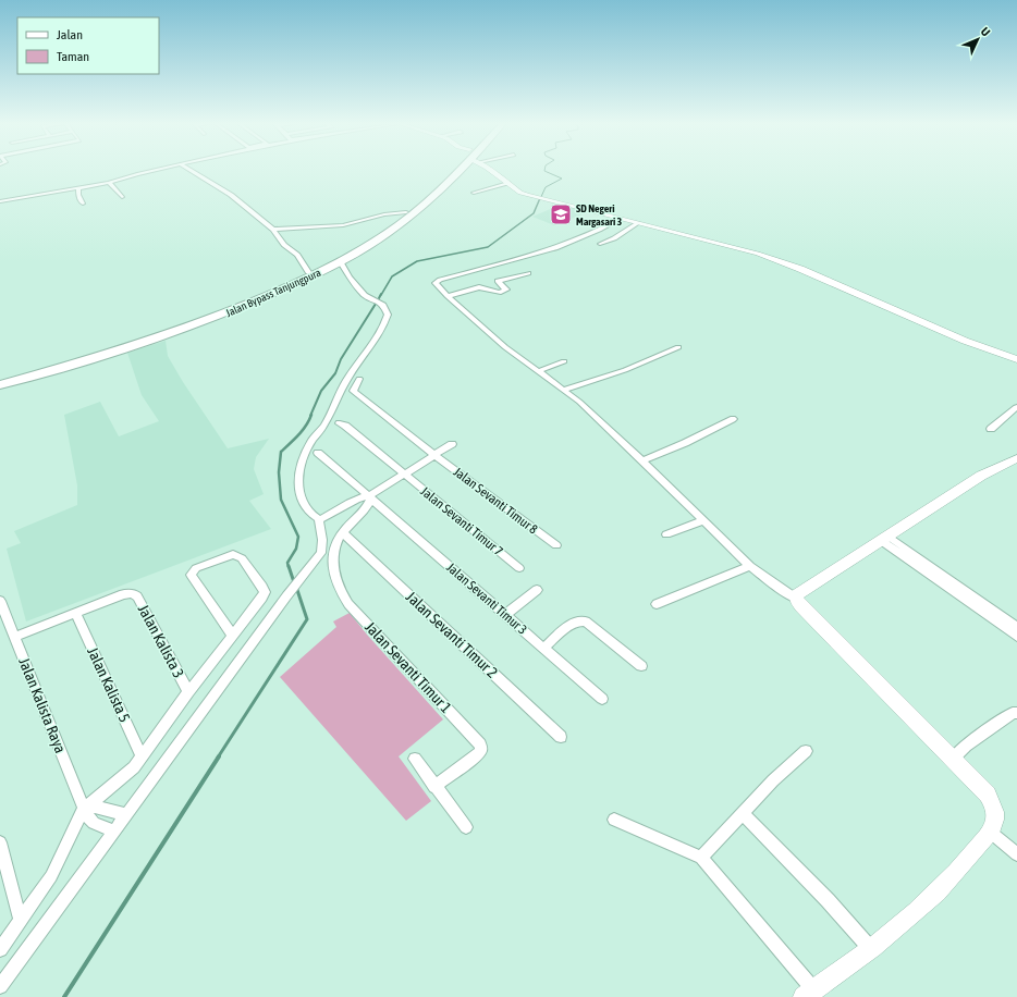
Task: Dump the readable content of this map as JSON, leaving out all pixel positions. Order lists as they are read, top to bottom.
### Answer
{
  "streets": {
    "highway": ["Jalan Bypass Tanjungpura"],
    "street": [
      "Jalan Sevanti Timur 8",
      "Jalan Sevanti Timur 7",
      "Jalan Sevanti Timur 3",
      "Jalan Sevanti Timur 2",
      "Jalan Kalista 3",
      "Jalan Sevanti Timur 1",
      "Jalan Kalista 5",
      "Jalan Kalista Raya"
    ]
  },
  "crossings": [
    ["Jalan Sevanti Timur 2", "Jalan Sevanti Timur 1"],
    ["Jalan Kalista 3", "Jalan Kalista 5"]
  ],
  "places": {
    "school or university": ["SD Negeri Margasari 3"]
  },
  "legend": ["Jalan", "Taman"],
  "north": "top right"
}
